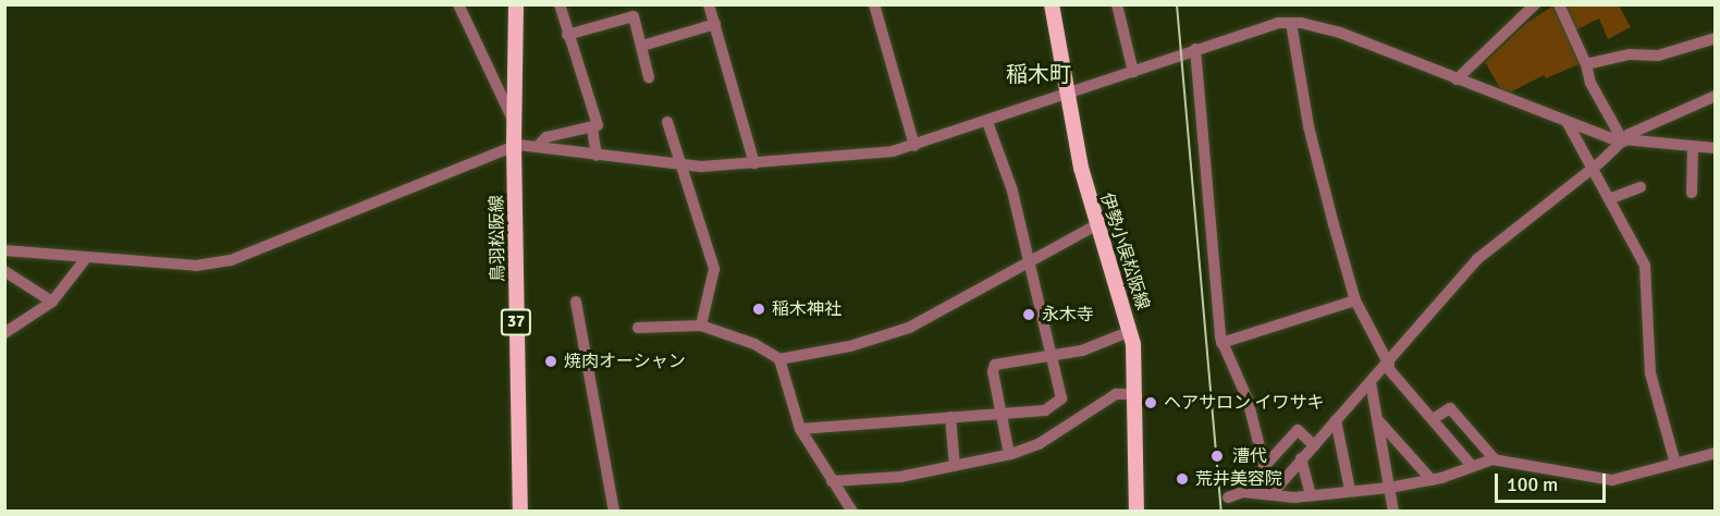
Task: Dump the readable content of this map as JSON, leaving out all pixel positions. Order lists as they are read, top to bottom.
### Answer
{
  "streets": {
    "main road": ["鳥羽松阪線", "伊勢小俣松阪線", "37"]
  },
  "districts": ["稲木町"],
  "places": [
    "稲木神社",
    "永木寺",
    "焼肉オーシャン",
    "ヘアサロン イワサキ",
    "漕代",
    "荒井美容院"
  ],
  "scale_bar": "100 m"
}
